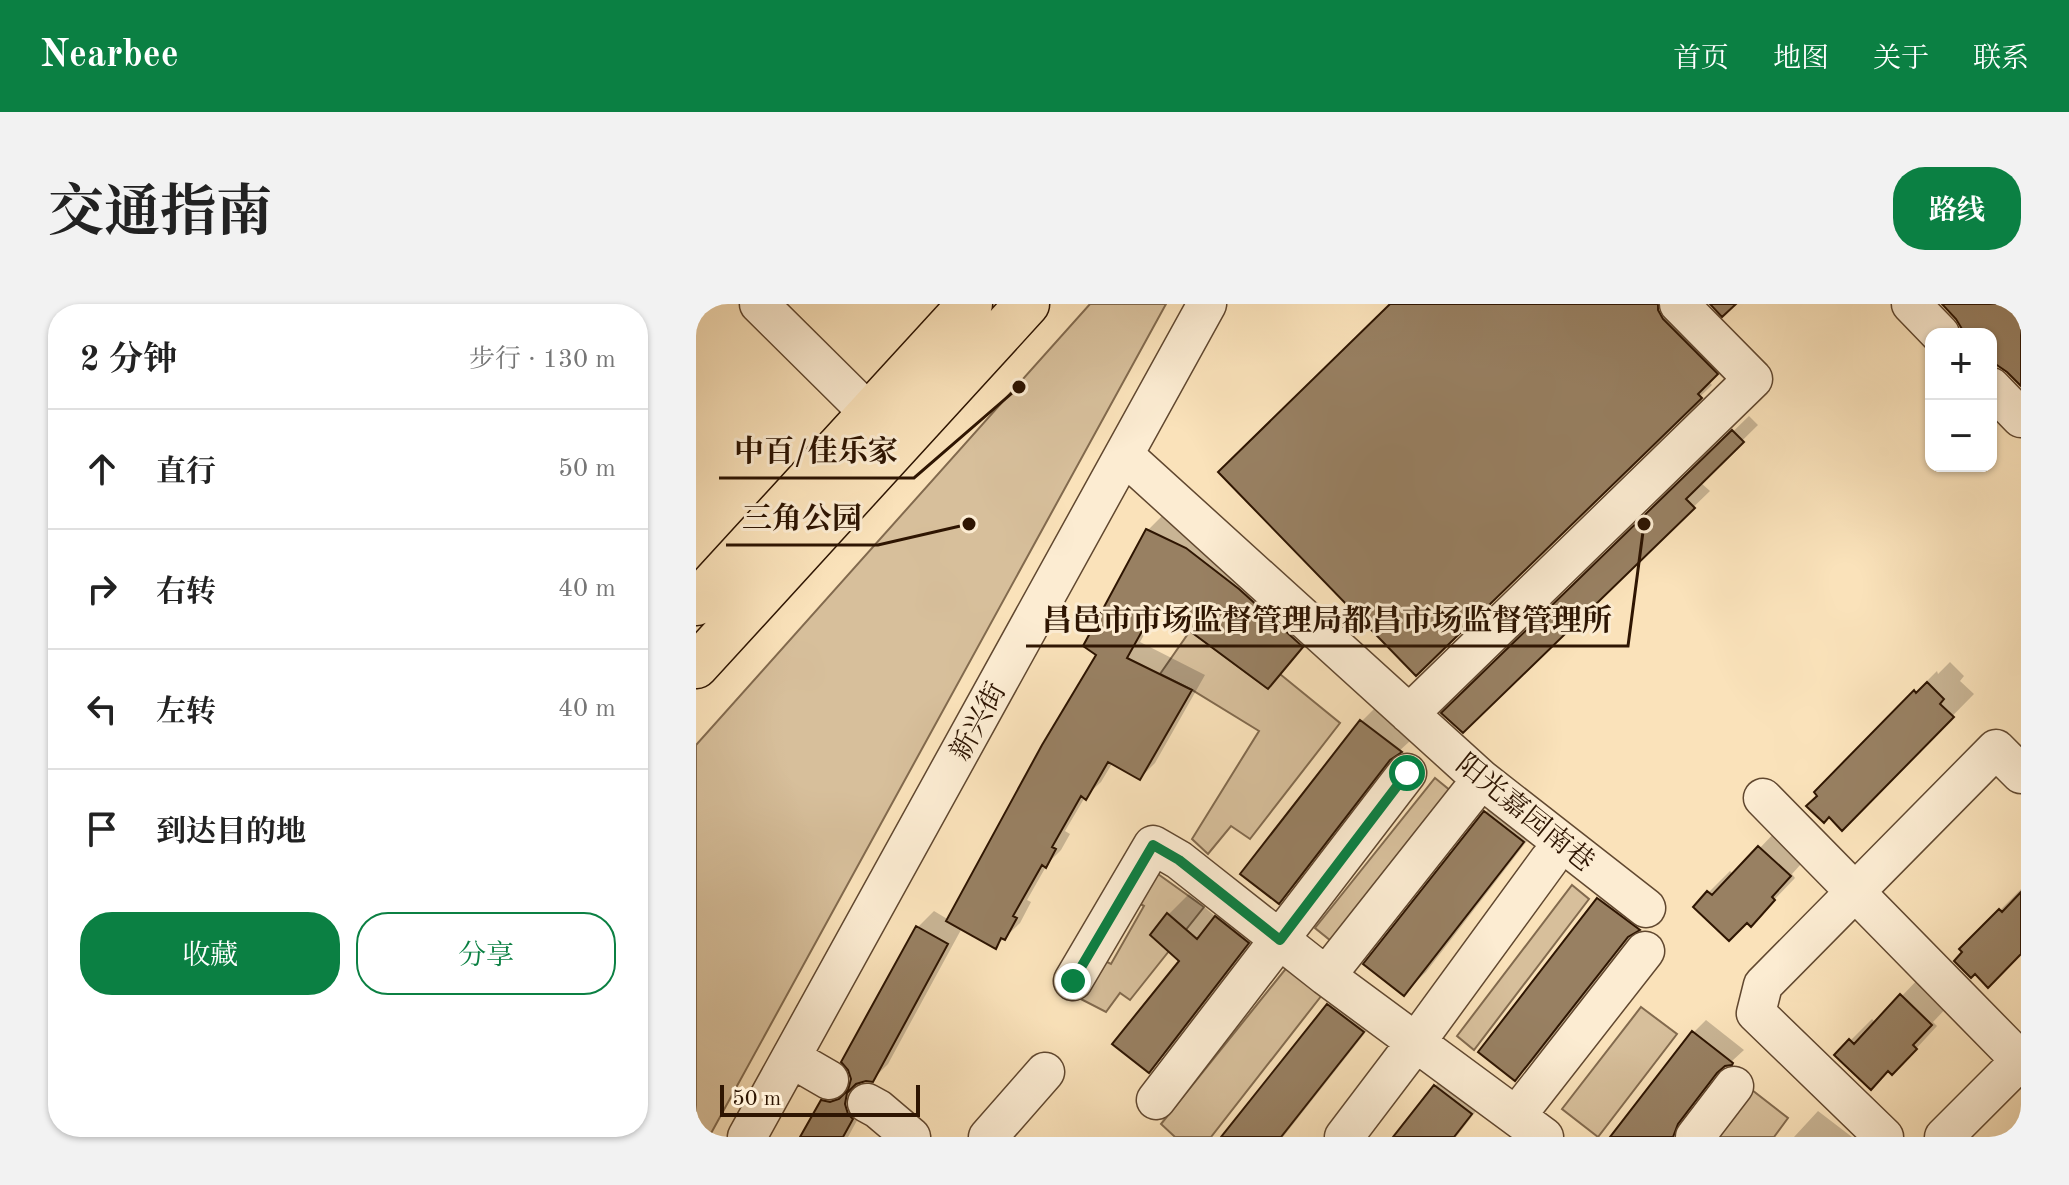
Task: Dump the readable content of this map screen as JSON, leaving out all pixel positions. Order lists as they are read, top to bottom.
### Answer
{
  "streets": {
    "street": ["新兴街", "阳光嘉园南巷"]
  },
  "crossings": [
    ["新兴街", "阳光嘉园南巷"]
  ],
  "places": ["中百/佳乐家", "三角公园", "昌邑市市场监督管理局都昌市场监督管理所"],
  "scale_bar": "50 m",
  "page": {
    "header": "Nearbee",
    "nav": [
      "首页",
      "地图",
      "关于",
      "联系"
    ],
    "title": "交通指南",
    "buttons": [
      "路线",
      ["收藏", "分享"]
    ],
    "heading": ["2 分钟", "步行 · 130 m"],
    "map_buttons": ["+", "−"],
    "list": [
      ["直行", "50 m"],
      ["右转", "40 m"],
      ["左转", "40 m"],
      "到达目的地"
    ],
    "scale": "50 m"
  }
}
